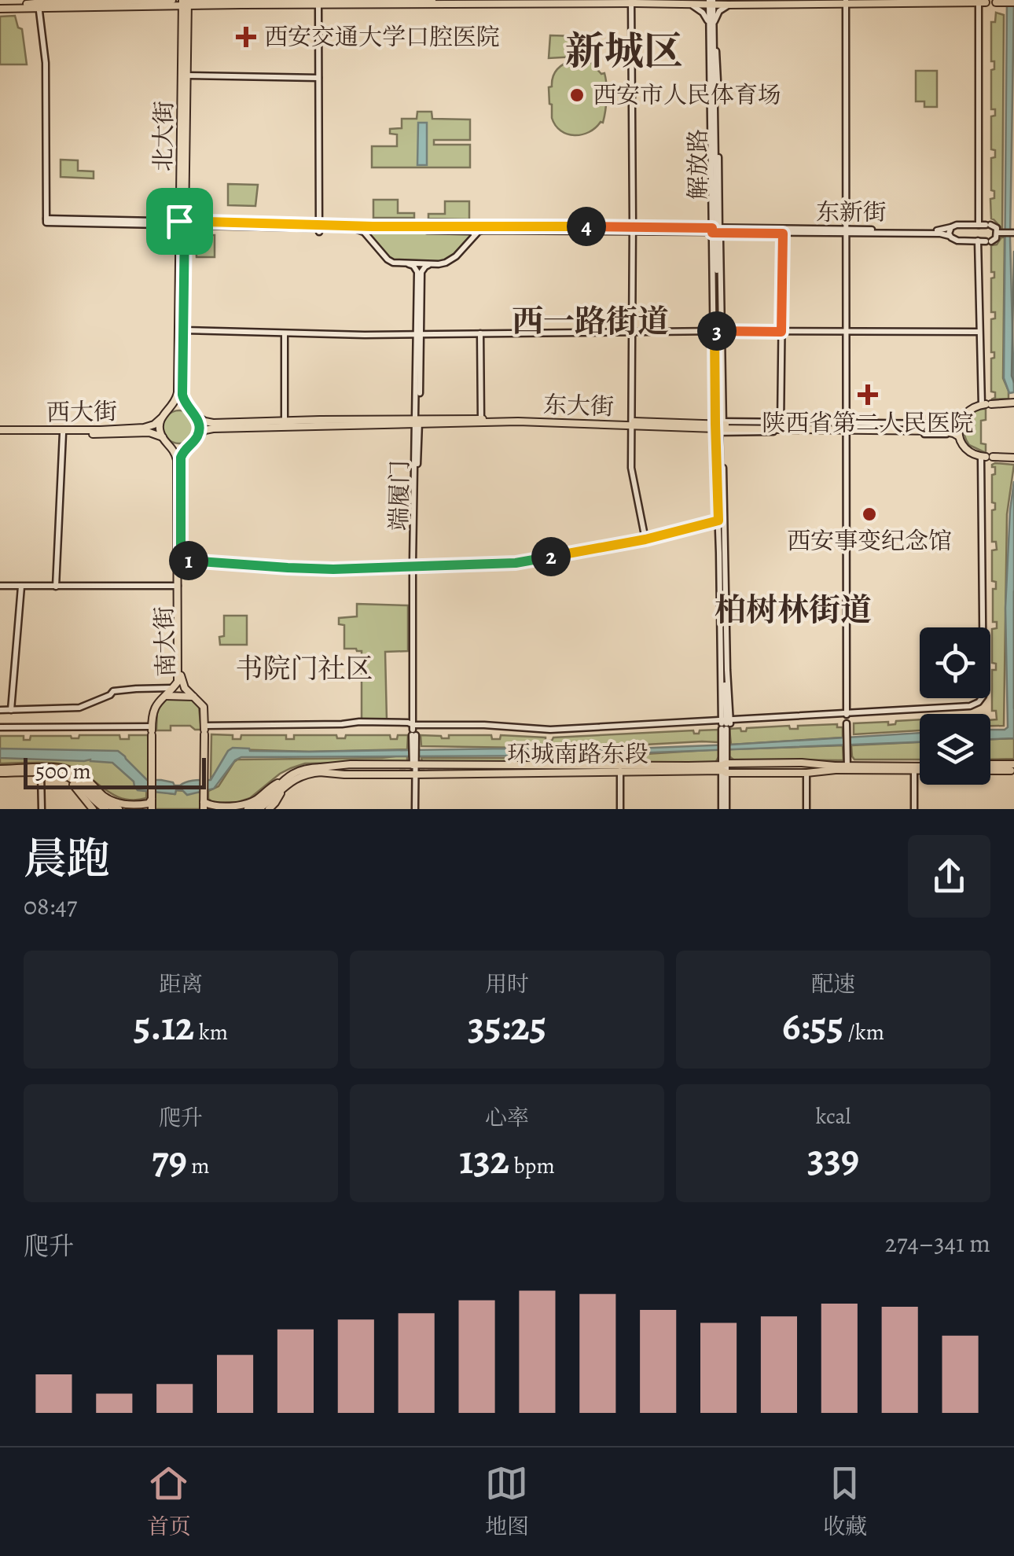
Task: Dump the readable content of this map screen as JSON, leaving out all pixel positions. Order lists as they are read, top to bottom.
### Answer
{
  "streets": {
    "main road": [
      "北大街",
      "东大街",
      "西大街",
      "南大街",
      "环城南路东段"
    ],
    "street": ["解放路", "东新街", "端履门"]
  },
  "crossings": [
    ["北大街", "东大街"],
    ["北大街", "西大街"],
    ["北大街", "南大街"],
    ["解放路", "东新街"],
    ["解放路", "东大街"],
    ["东大街", "西大街"],
    ["东大街", "端履门"],
    ["东大街", "南大街"],
    ["西大街", "南大街"],
    ["端履门", "环城南路东段"]
  ],
  "districts": [
    "新城区",
    "西一路街道",
    "柏树林街道",
    "书院门社区"
  ],
  "places": {
    "health": ["西安交通大学口腔医院", "陕西省第二人民医院"],
    "other": ["西安市人民体育场", "西安事变纪念馆"]
  },
  "scale_bar": "500 m",
  "page": {
    "pins": [
      "4",
      "3",
      "2",
      "1"
    ],
    "scale": "500 m",
    "heading": ["晨跑", "08:47"],
    "stats": [
      ["距离", "5.12 km"],
      ["用时", "35:25"],
      ["配速", "6:55 /km"],
      ["爬升", "79 m"],
      ["心率", "132 bpm"],
      ["kcal", "339"]
    ],
    "chart": ["爬升", "274–341 m"],
    "tabs": ["首页", "地图", "收藏"]
  }
}
